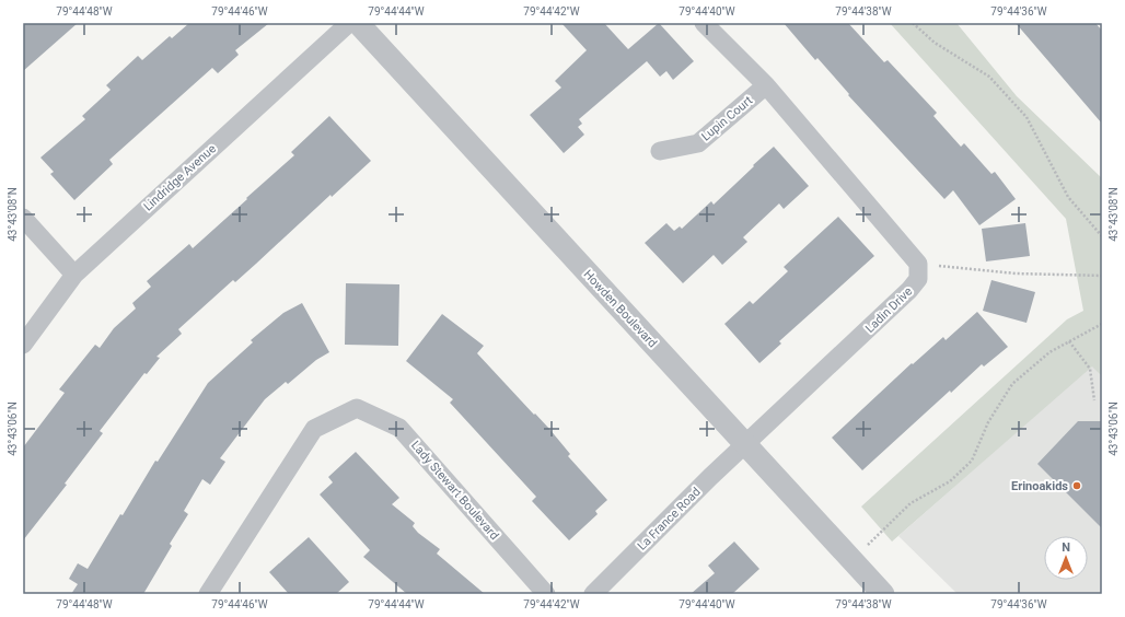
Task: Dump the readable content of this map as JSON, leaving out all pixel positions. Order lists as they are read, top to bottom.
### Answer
{
  "streets": {
    "street": [
      "Lupin Court",
      "Lindridge Avenue",
      "Howden Boulevard",
      "Ladin Drive",
      "Lady Stewart Boulevard",
      "La France Road"
    ]
  },
  "crossings": [
    ["Howden Boulevard", "Ladin Drive"],
    ["Howden Boulevard", "La France Road"],
    ["Ladin Drive", "La France Road"]
  ],
  "places": ["Erinoakids"],
  "north": "top",
  "coordinates": [
    "79°44'48\"W",
    "79°44'46\"W",
    "79°44'44\"W",
    "79°44'42\"W",
    "79°44'40\"W",
    "79°44'38\"W",
    "79°44'36\"W",
    "43°43'08\"N",
    "43°43'06\"N"
  ]
}
